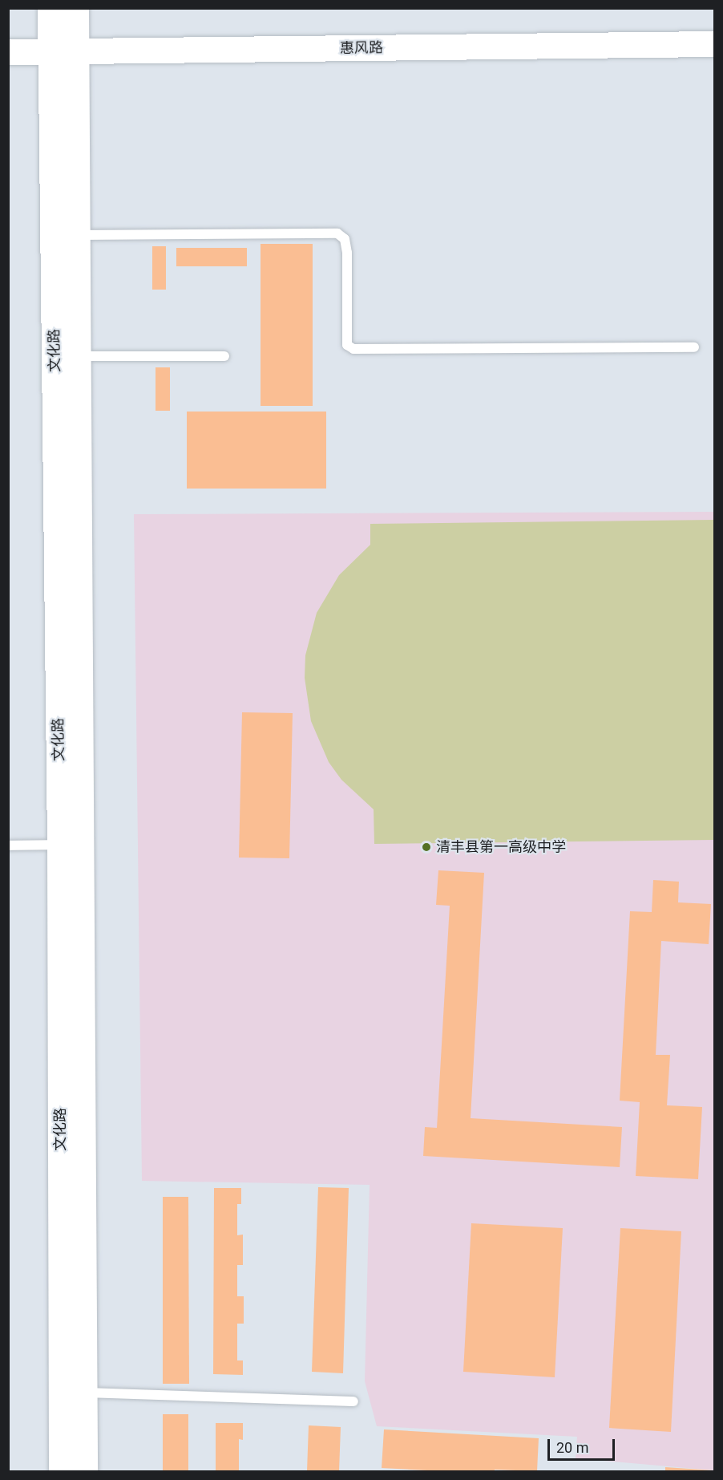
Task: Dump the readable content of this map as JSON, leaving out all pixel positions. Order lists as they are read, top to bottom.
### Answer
{
  "streets": {
    "main road": ["文化路"],
    "street": ["惠风路"]
  },
  "crossings": [
    ["惠风路", "文化路"]
  ],
  "places": ["清丰县第一高级中学"],
  "scale_bar": "20 m"
}
